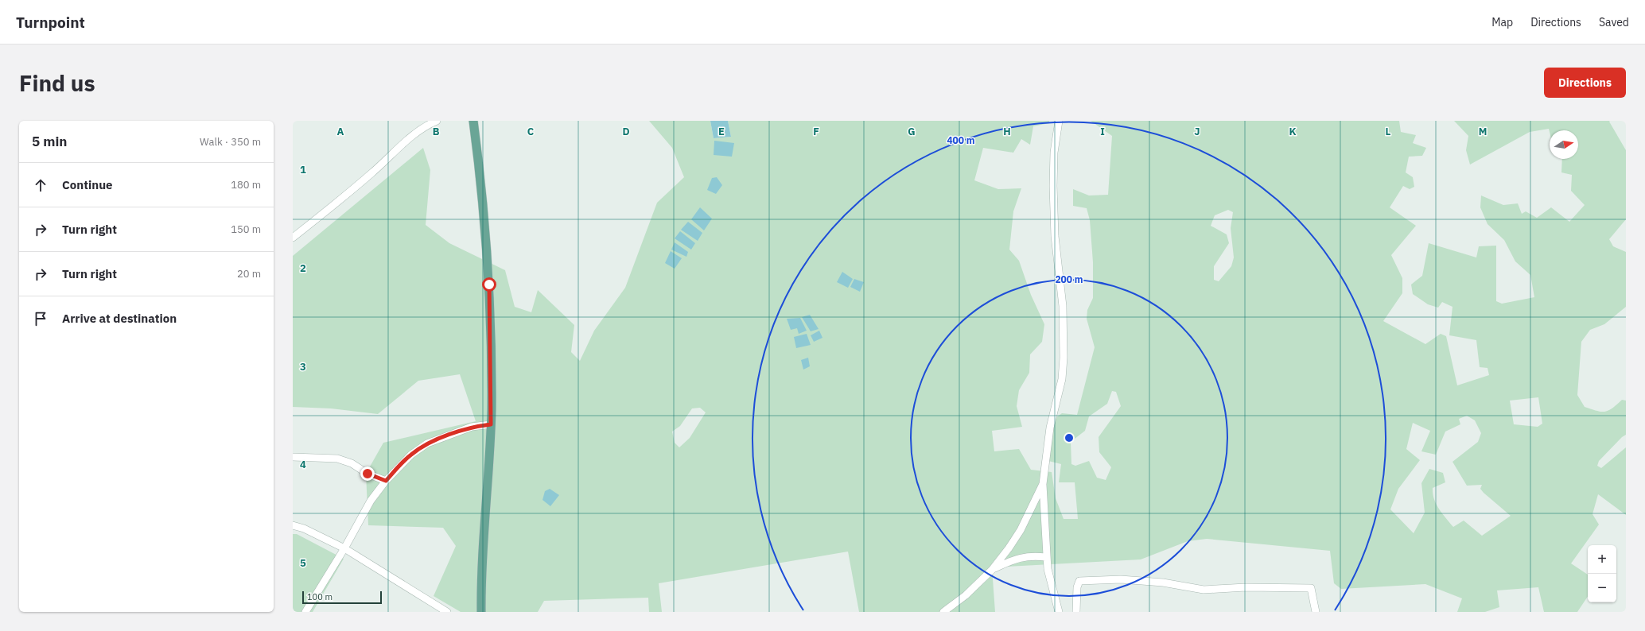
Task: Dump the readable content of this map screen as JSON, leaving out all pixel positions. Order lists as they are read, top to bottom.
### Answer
{
  "scale_bar": "100 m",
  "north": "right",
  "page": {
    "header": "Turnpoint",
    "nav": ["Map", "Directions", "Saved"],
    "buttons": "Directions",
    "title": "Find us",
    "heading": ["5 min", "Walk · 350 m"],
    "list": [
      ["Continue", "180 m"],
      ["Turn right", "150 m"],
      ["Turn right", "20 m"],
      "Arrive at destination"
    ],
    "map_buttons": ["+", "−"],
    "scale": "100 m"
  },
  "grid": {
    "columns": [
      "A",
      "B",
      "C",
      "D",
      "E",
      "F",
      "G",
      "H",
      "I",
      "J",
      "K",
      "L",
      "M"
    ],
    "rows": [
      "1",
      "2",
      "3",
      "4",
      "5"
    ]
  },
  "rings": ["400 m", "200 m"]
}
